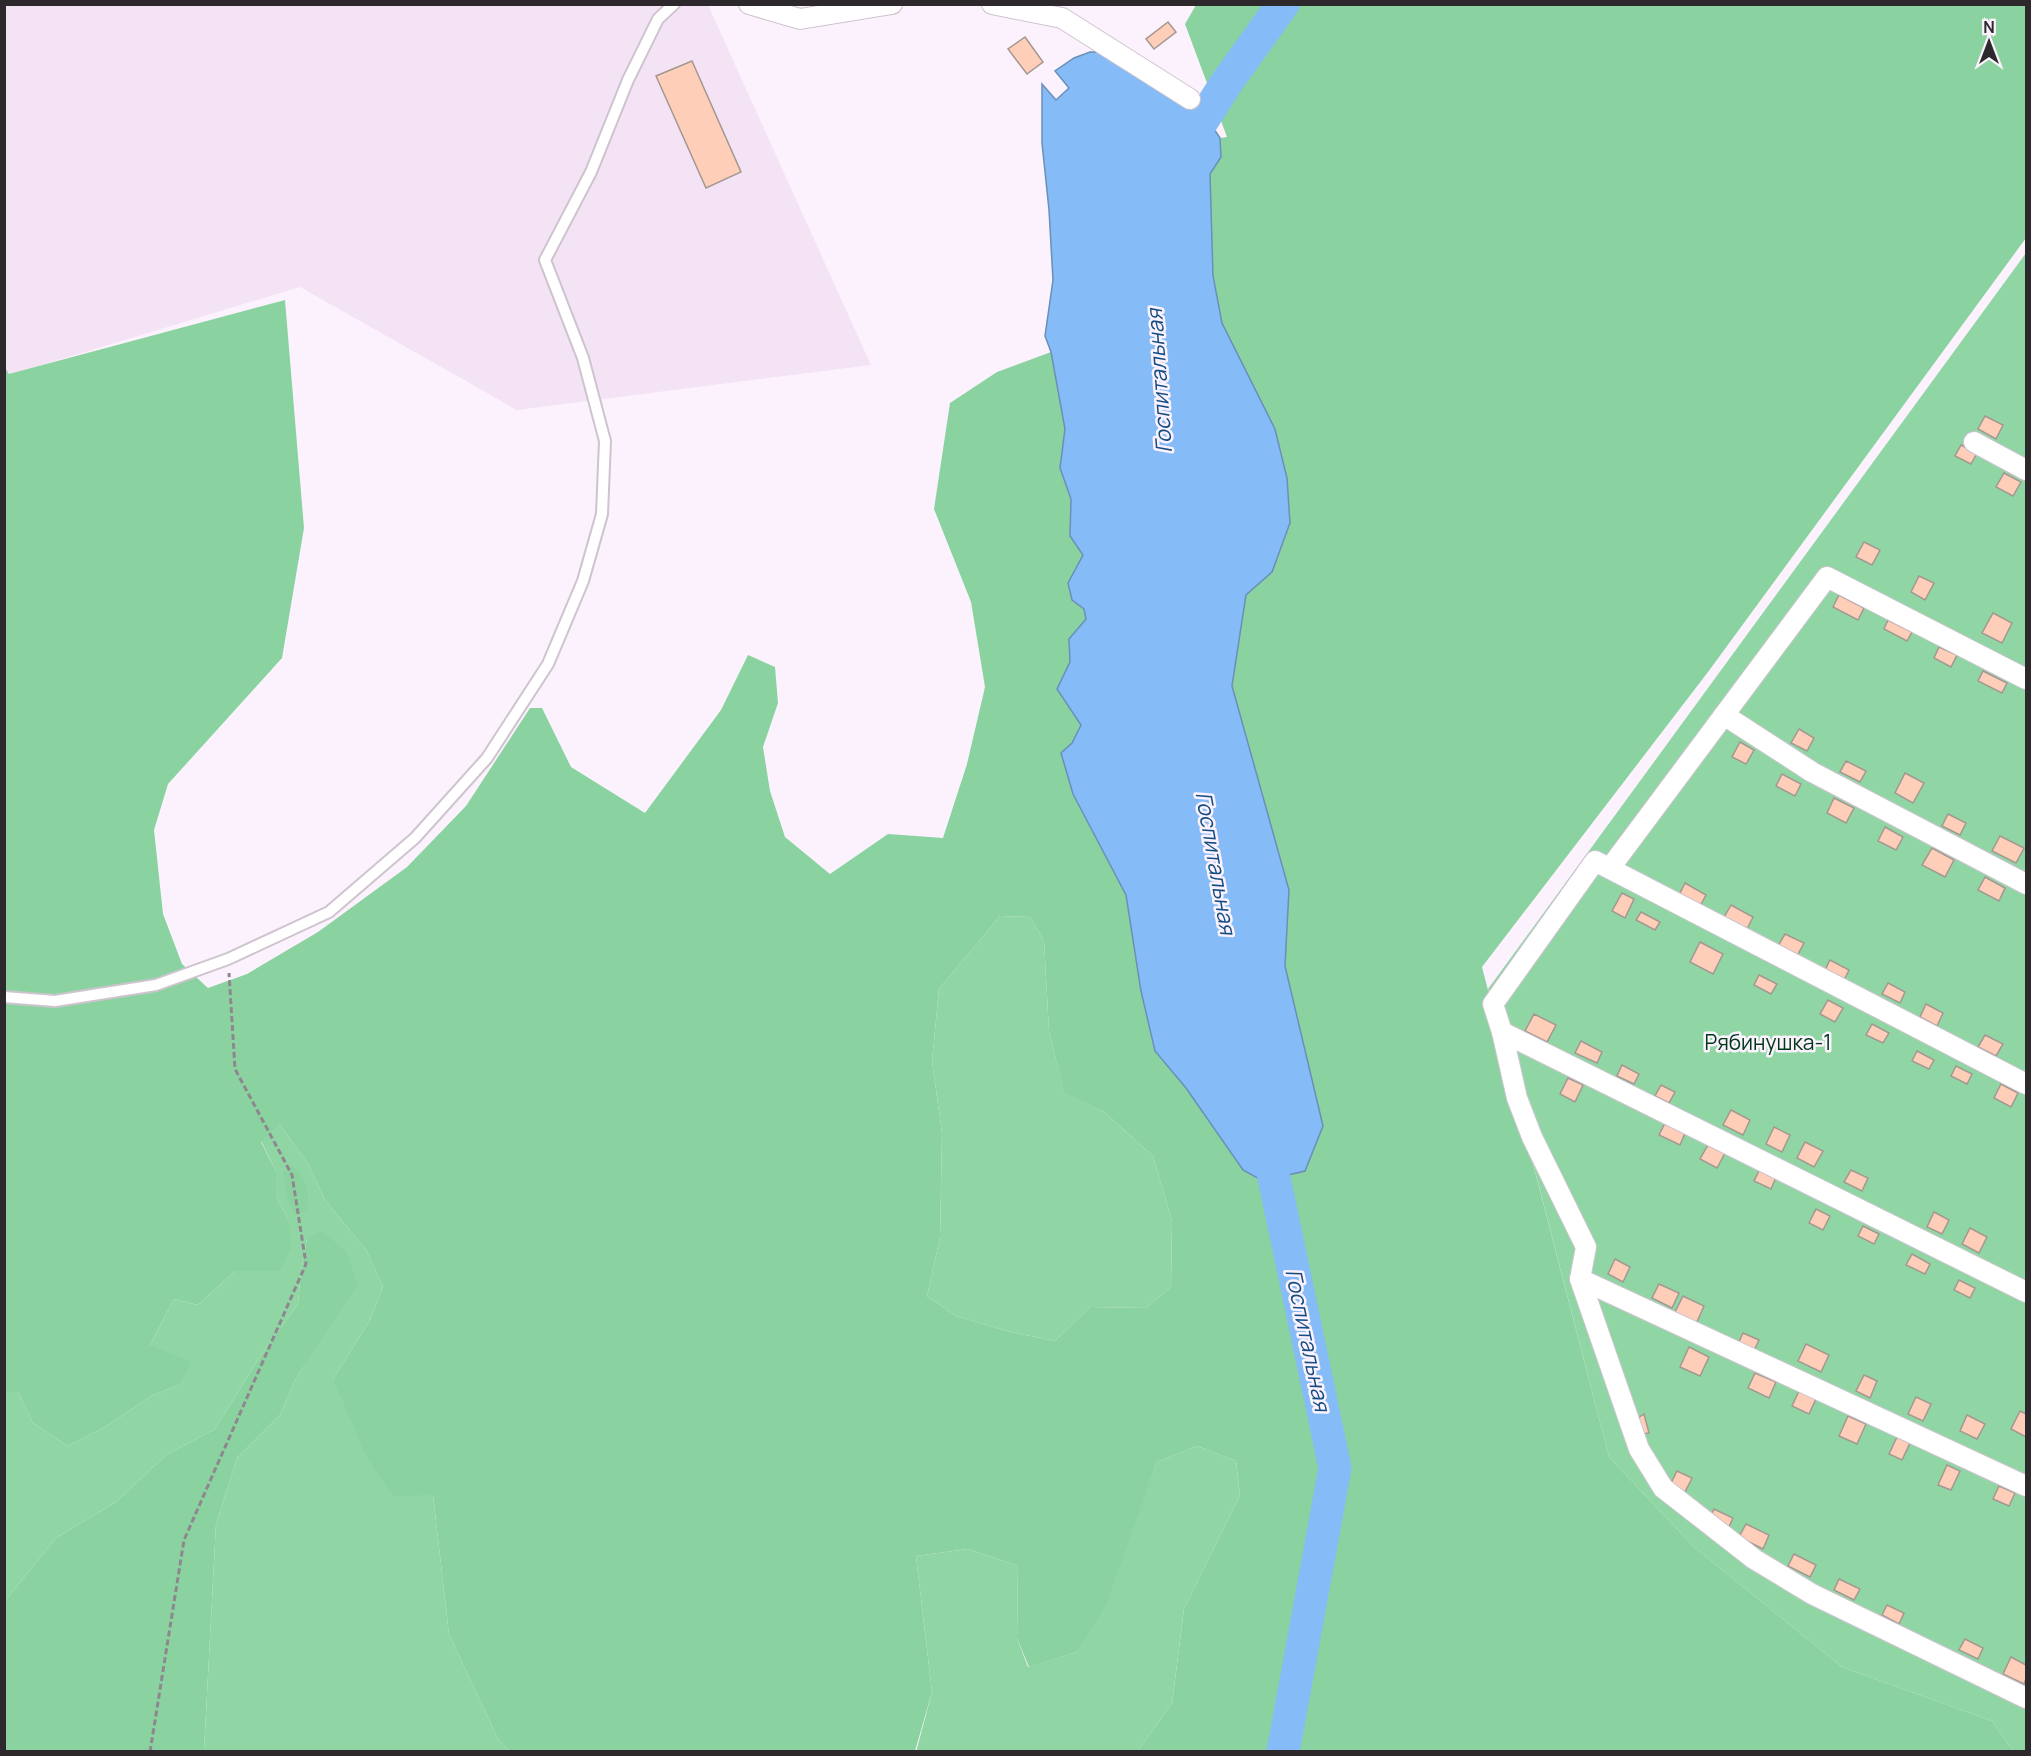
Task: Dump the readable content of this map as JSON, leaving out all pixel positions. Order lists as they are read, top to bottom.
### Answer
{
  "water": ["Госпитальная"],
  "parks": ["Рябинушка-1"],
  "north": "top"
}
